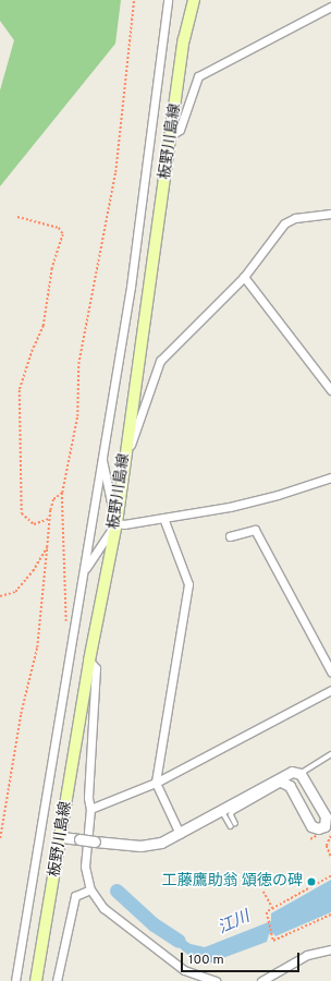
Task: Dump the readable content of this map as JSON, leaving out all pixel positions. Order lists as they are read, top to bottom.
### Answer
{
  "streets": {
    "main road": ["板野川島線"]
  },
  "water": ["江川"],
  "places": ["工藤鷹助翁 頌徳の碑"],
  "scale_bar": "100 m"
}
